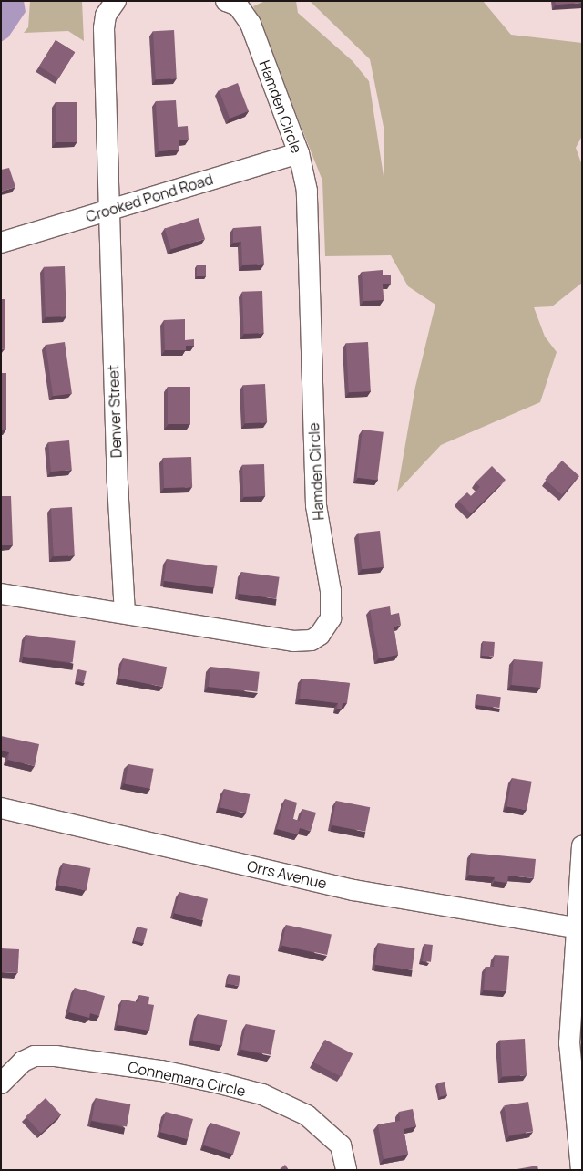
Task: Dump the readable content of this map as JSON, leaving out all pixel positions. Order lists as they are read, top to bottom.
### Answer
{
  "streets": {
    "street": [
      "Hamden Circle",
      "Crooked Pond Road",
      "Denver Street",
      "Orrs Avenue",
      "Connemara Circle"
    ]
  },
  "crossings": [
    ["Hamden Circle", "Crooked Pond Road"],
    ["Hamden Circle", "Denver Street"],
    ["Crooked Pond Road", "Denver Street"]
  ]
}
